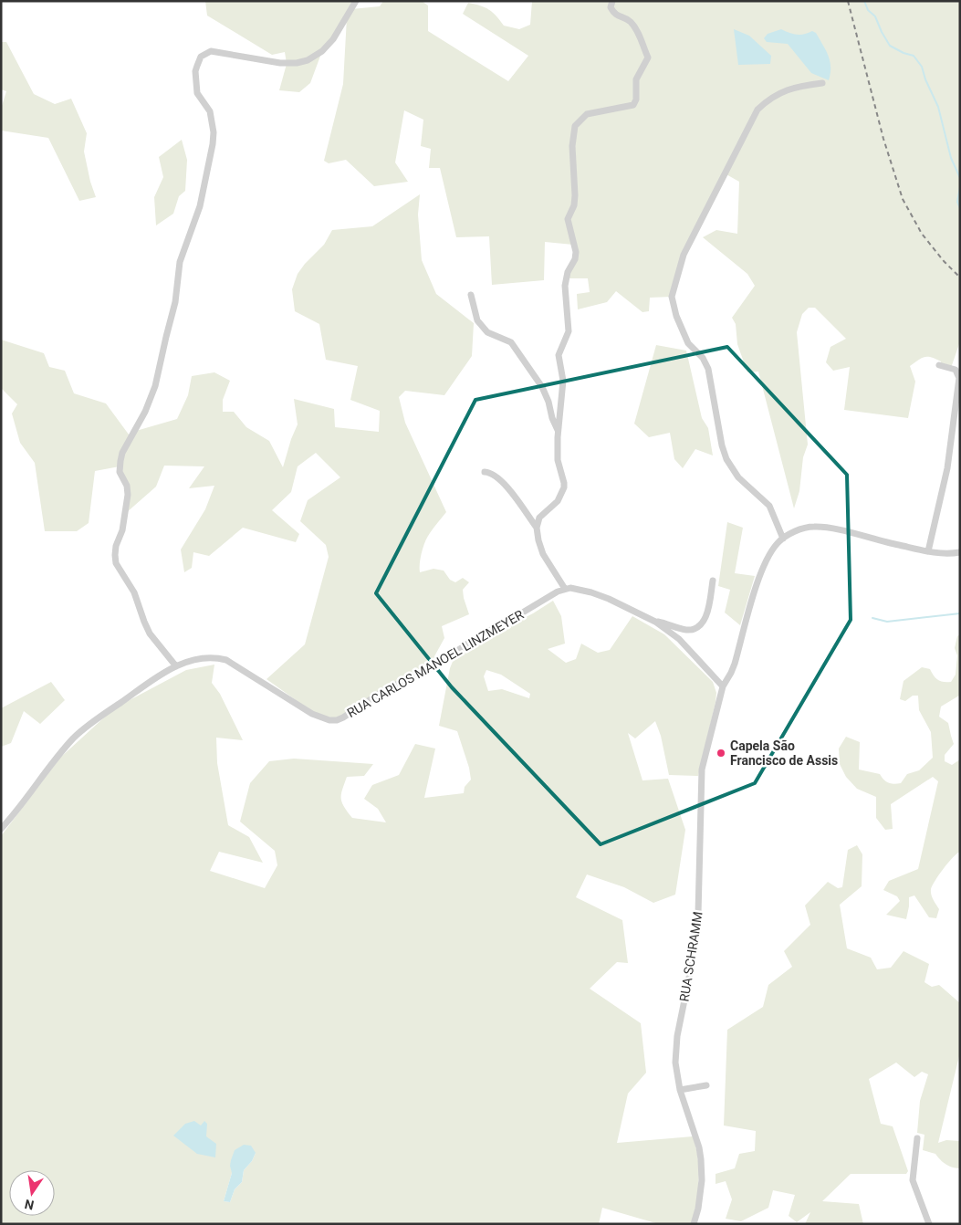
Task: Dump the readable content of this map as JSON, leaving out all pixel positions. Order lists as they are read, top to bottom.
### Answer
{
  "streets": {
    "street": ["RUA CARLOS MANOEL LINZMEYER", "RUA SCHRAMM"]
  },
  "places": ["Capela São Francisco de Assis"],
  "north": "bottom"
}
